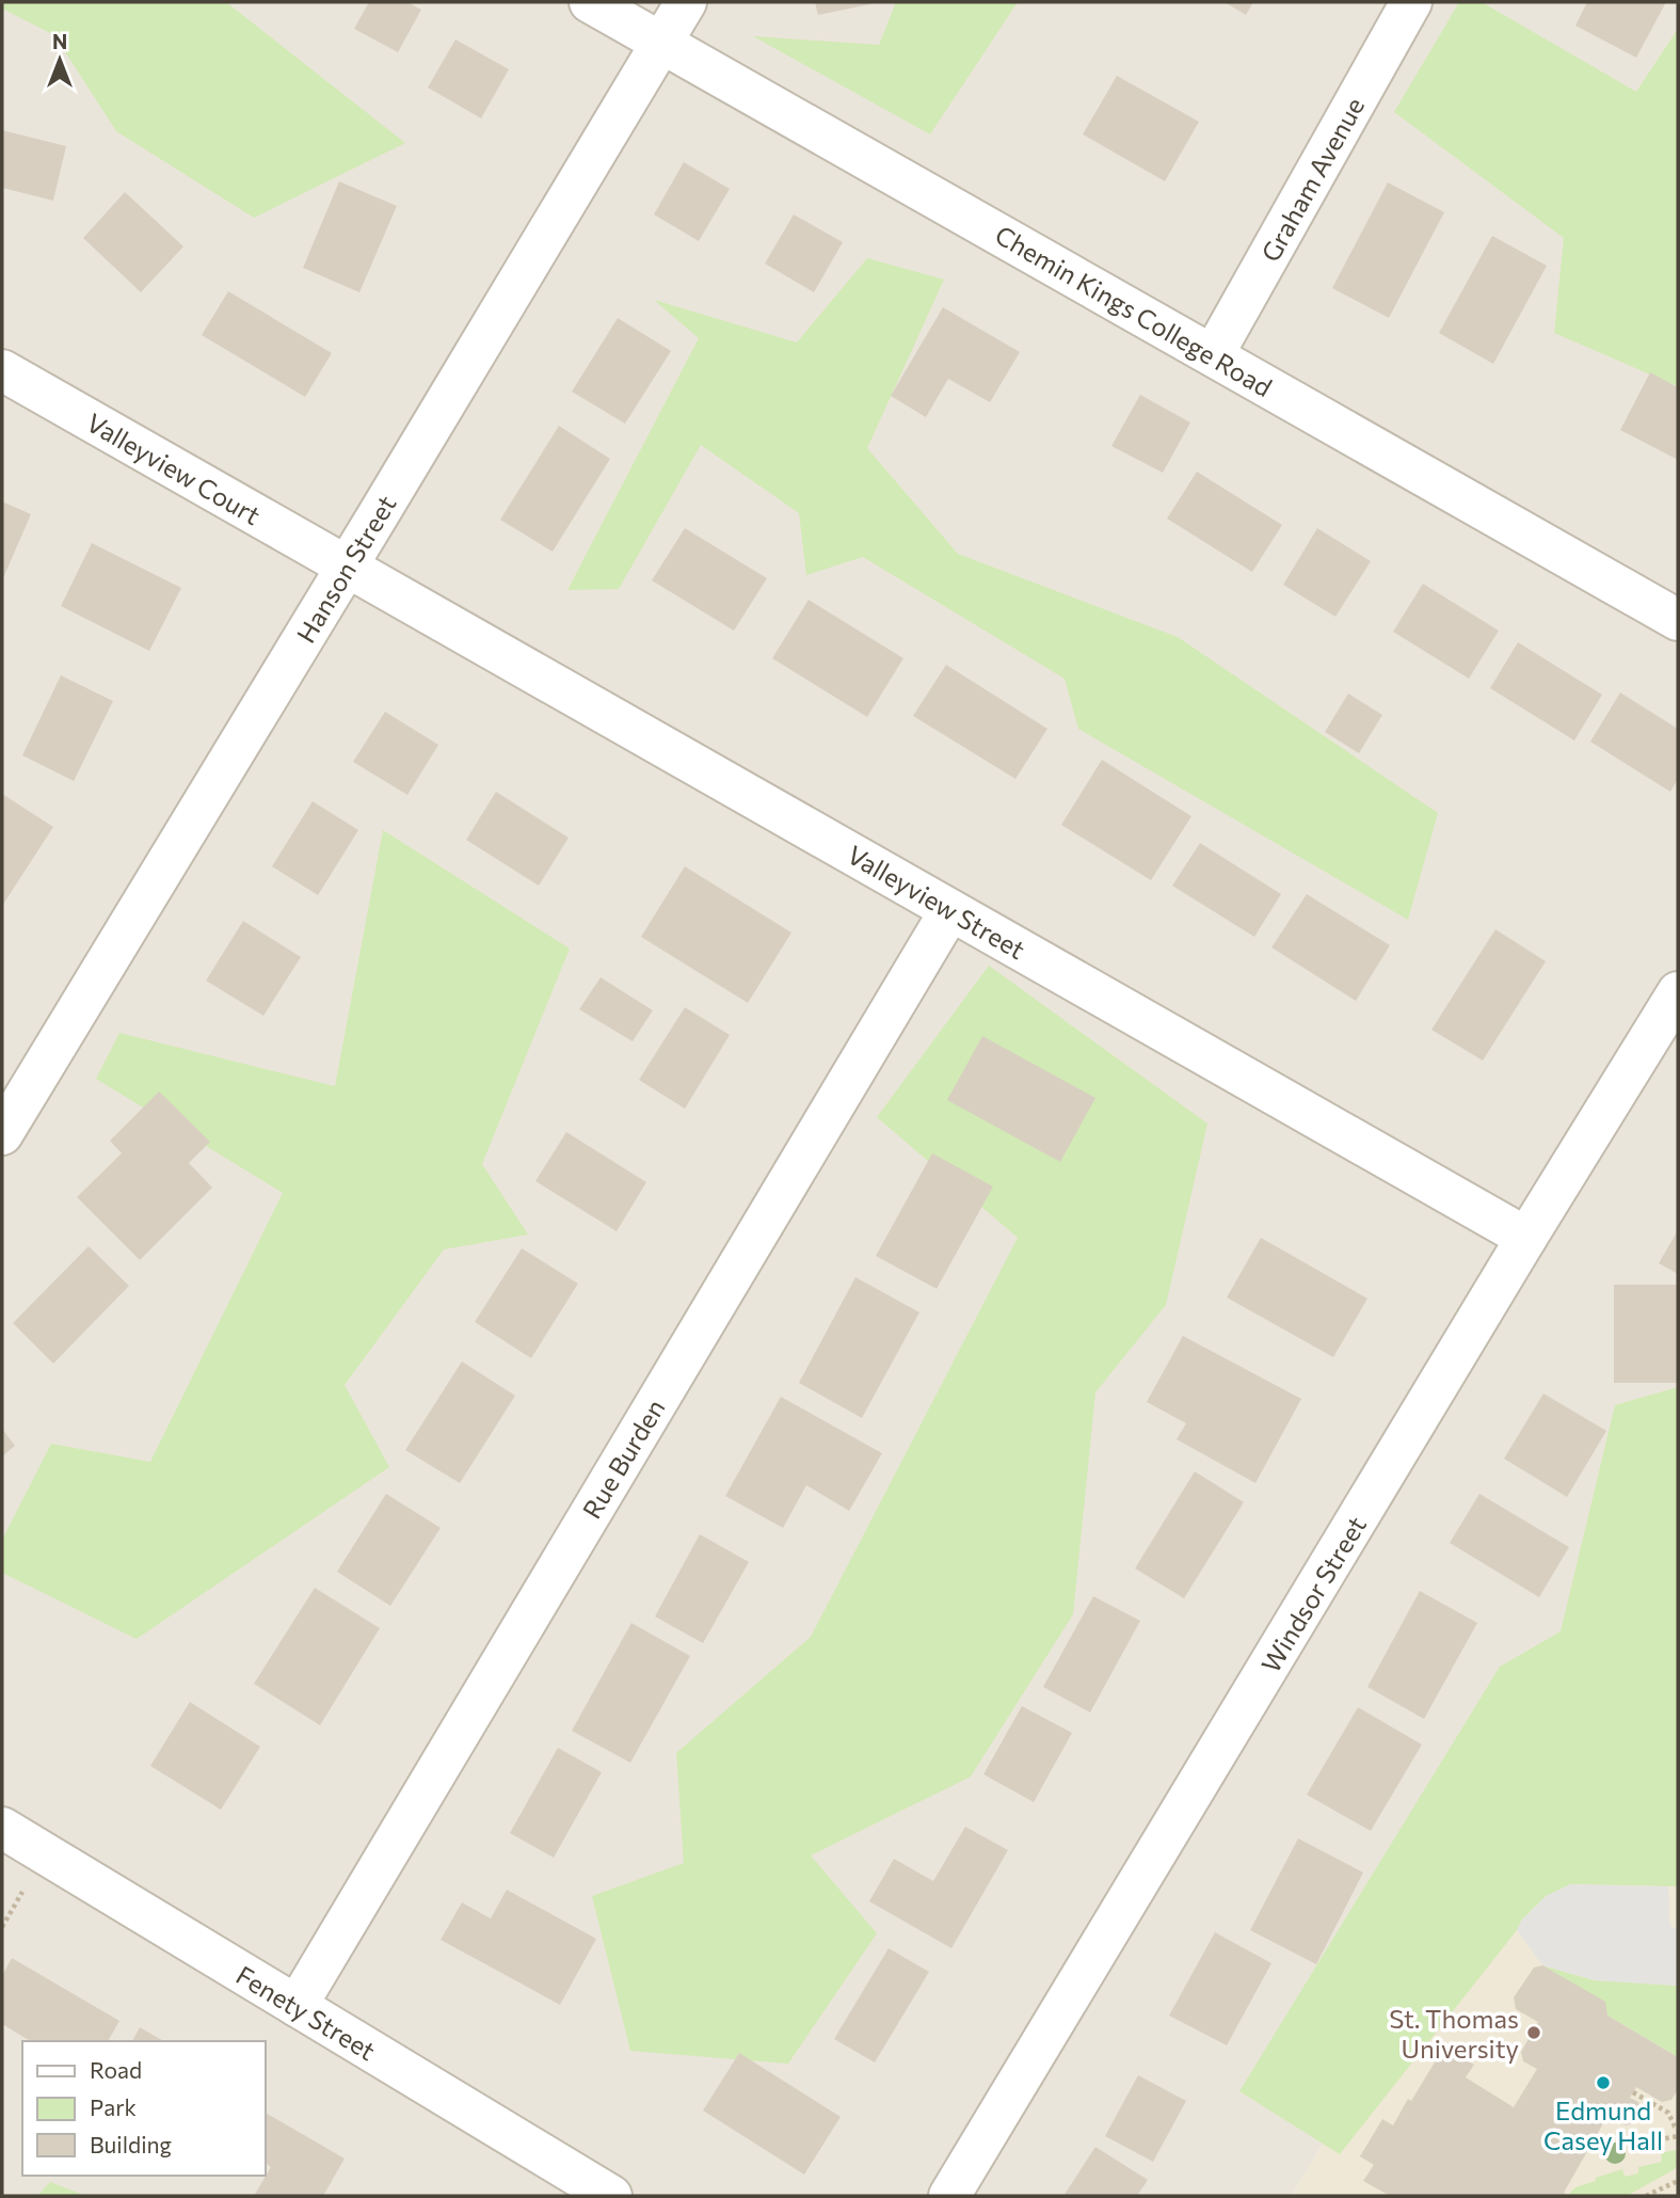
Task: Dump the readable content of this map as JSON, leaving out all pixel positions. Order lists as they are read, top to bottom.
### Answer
{
  "streets": {
    "street": [
      "Graham Avenue",
      "Chemin Kings College Road",
      "Valleyview Court",
      "Hanson Street",
      "Valleyview Street",
      "Rue Burden",
      "Windsor Street",
      "Fenety Street"
    ]
  },
  "crossings": [
    ["Graham Avenue", "Chemin Kings College Road"],
    ["Chemin Kings College Road", "Hanson Street"],
    ["Valleyview Court", "Hanson Street"],
    ["Valleyview Court", "Valleyview Street"],
    ["Hanson Street", "Valleyview Street"],
    ["Valleyview Street", "Rue Burden"],
    ["Valleyview Street", "Windsor Street"],
    ["Rue Burden", "Fenety Street"]
  ],
  "places": ["St. Thomas University", "Edmund Casey Hall"],
  "legend": ["Road", "Park", "Building"],
  "north": "top"
}
